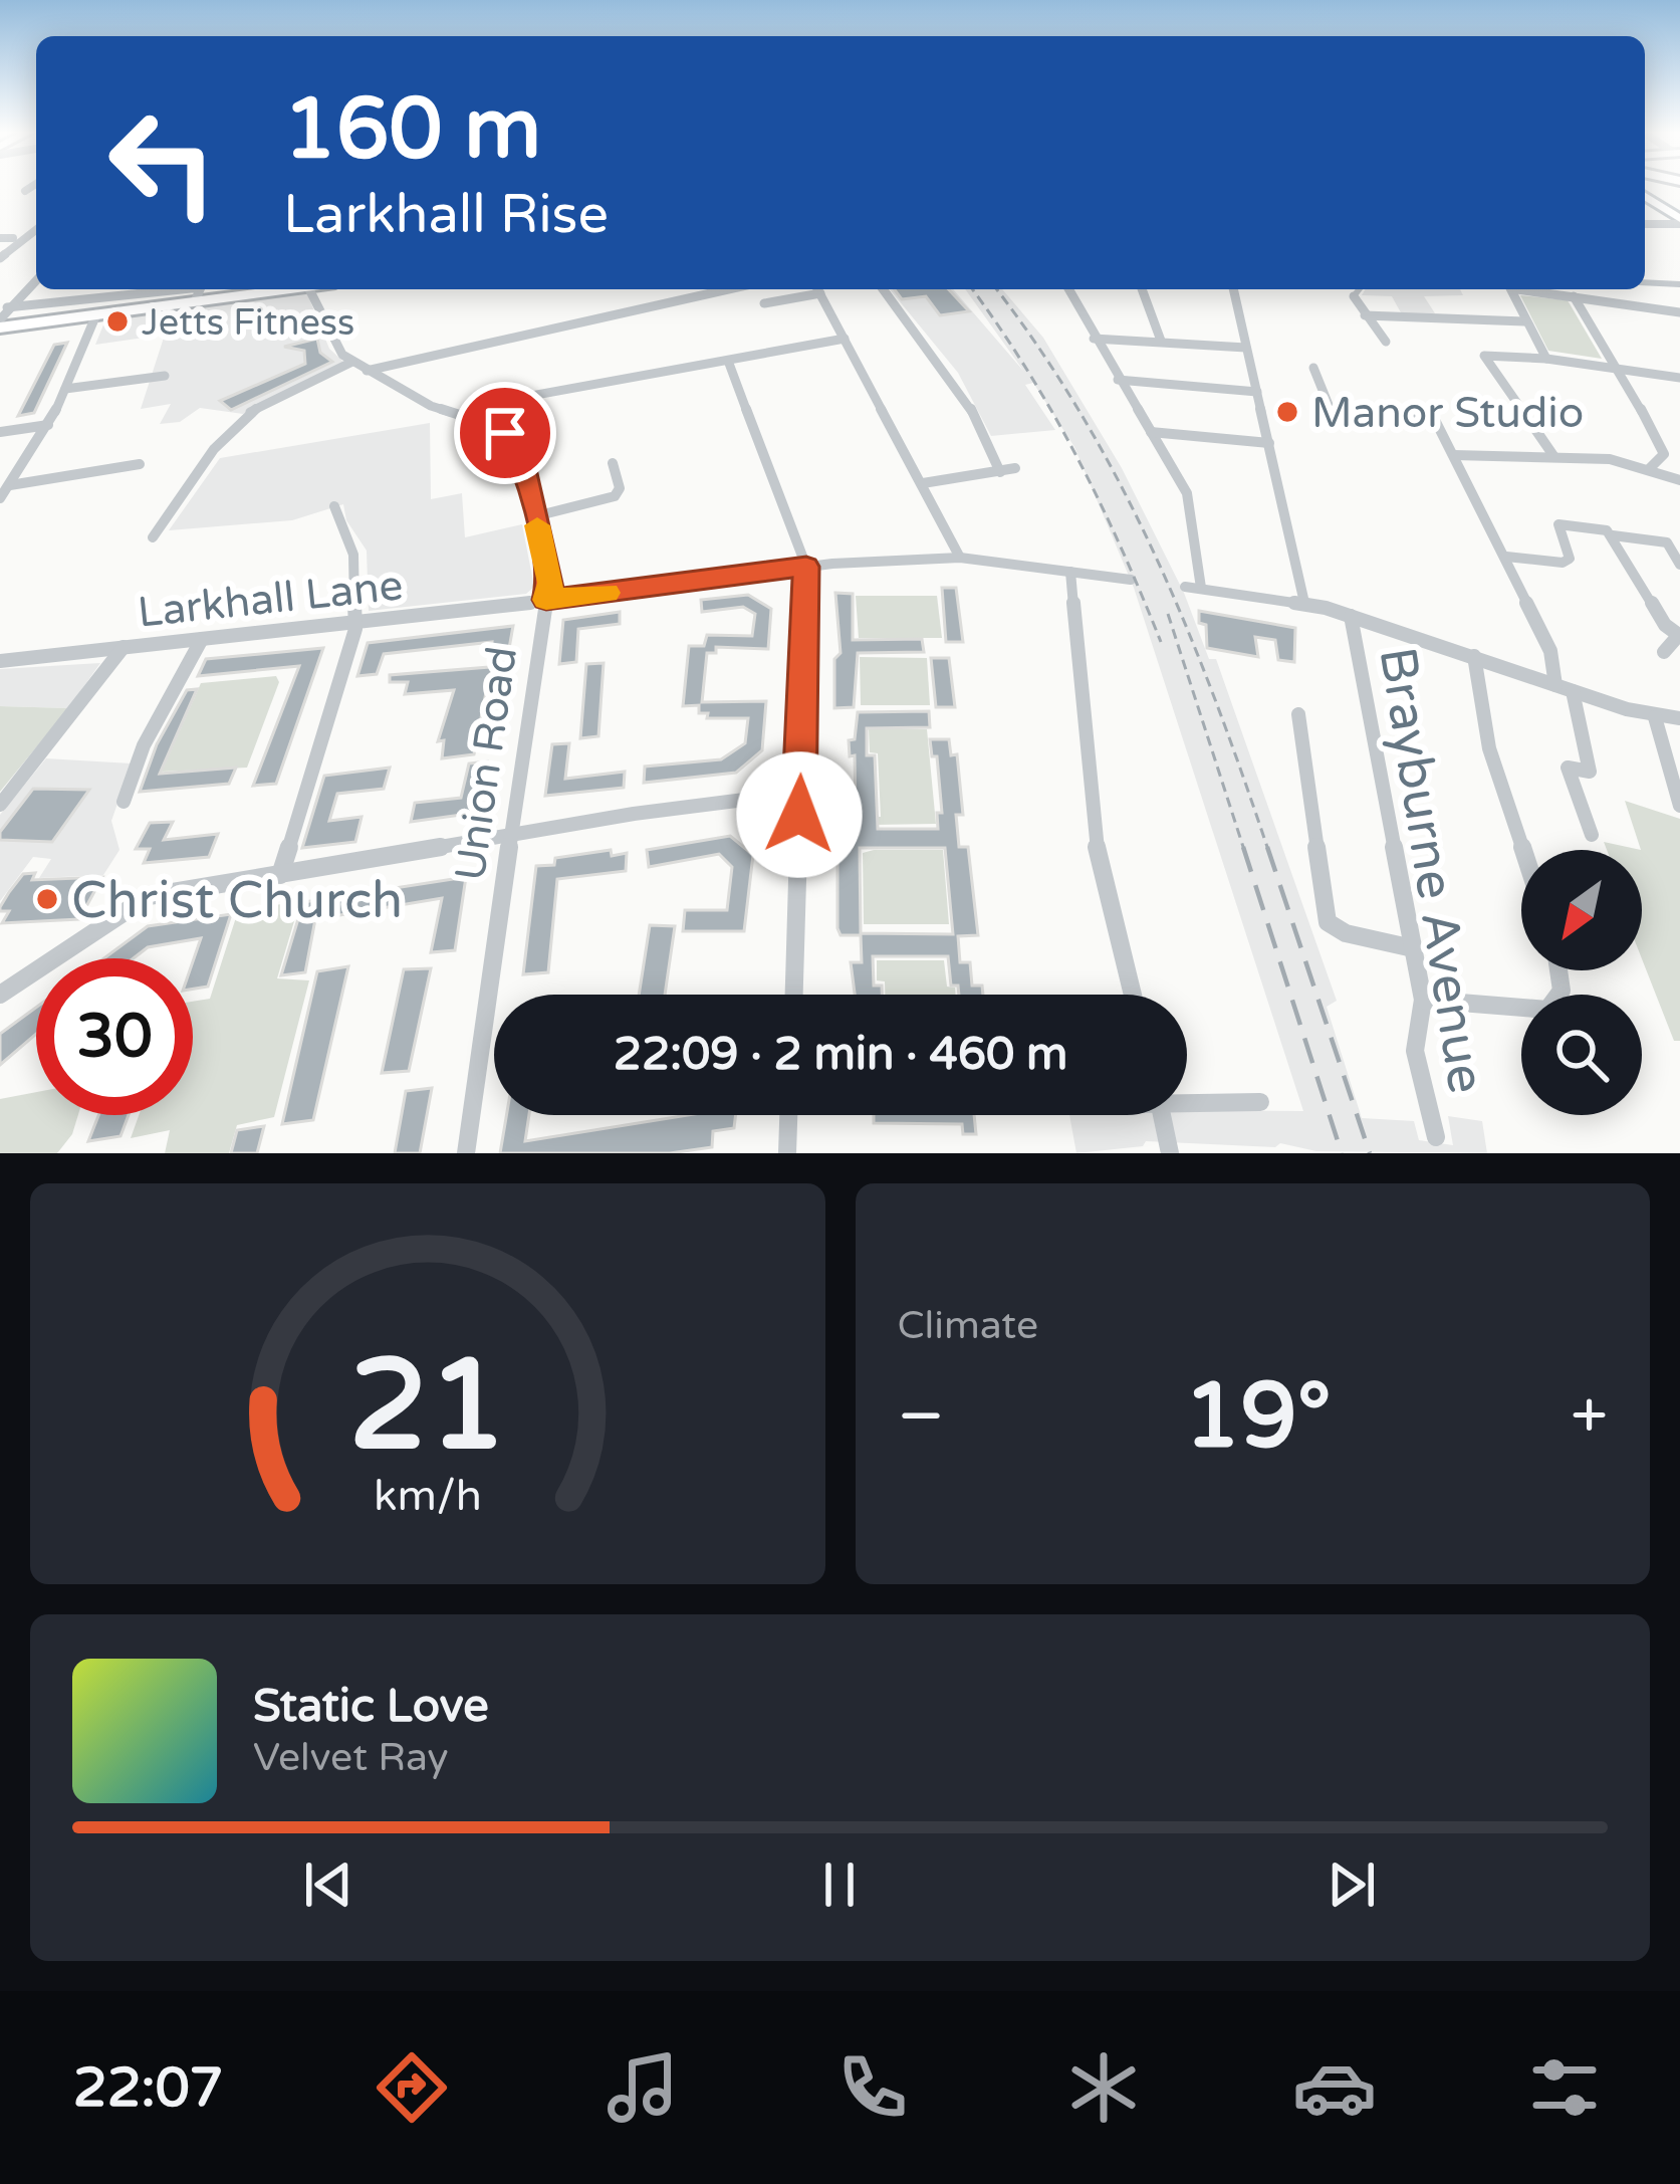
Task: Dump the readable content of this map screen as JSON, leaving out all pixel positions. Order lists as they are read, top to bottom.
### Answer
{
  "streets": {
    "street": ["Larkhall Lane", "Union Road", "Brayburne Avenue"]
  },
  "crossings": [
    ["Larkhall Lane", "Union Road"]
  ],
  "places": ["Jetts Fitness", "Manor Studio", "Christ Church"],
  "north": "bottom left",
  "page": {
    "turn": ["160 m", "Larkhall Rise"],
    "limit": "30",
    "trip": "22:09 · 2 min · 460 m",
    "tile": "Climate",
    "heat": ["−", "19°", "+"],
    "song": ["Static Love", "Velvet Ray"],
    "tabs": "22:07",
    "gauge": ["21", "km/h"]
  }
}
